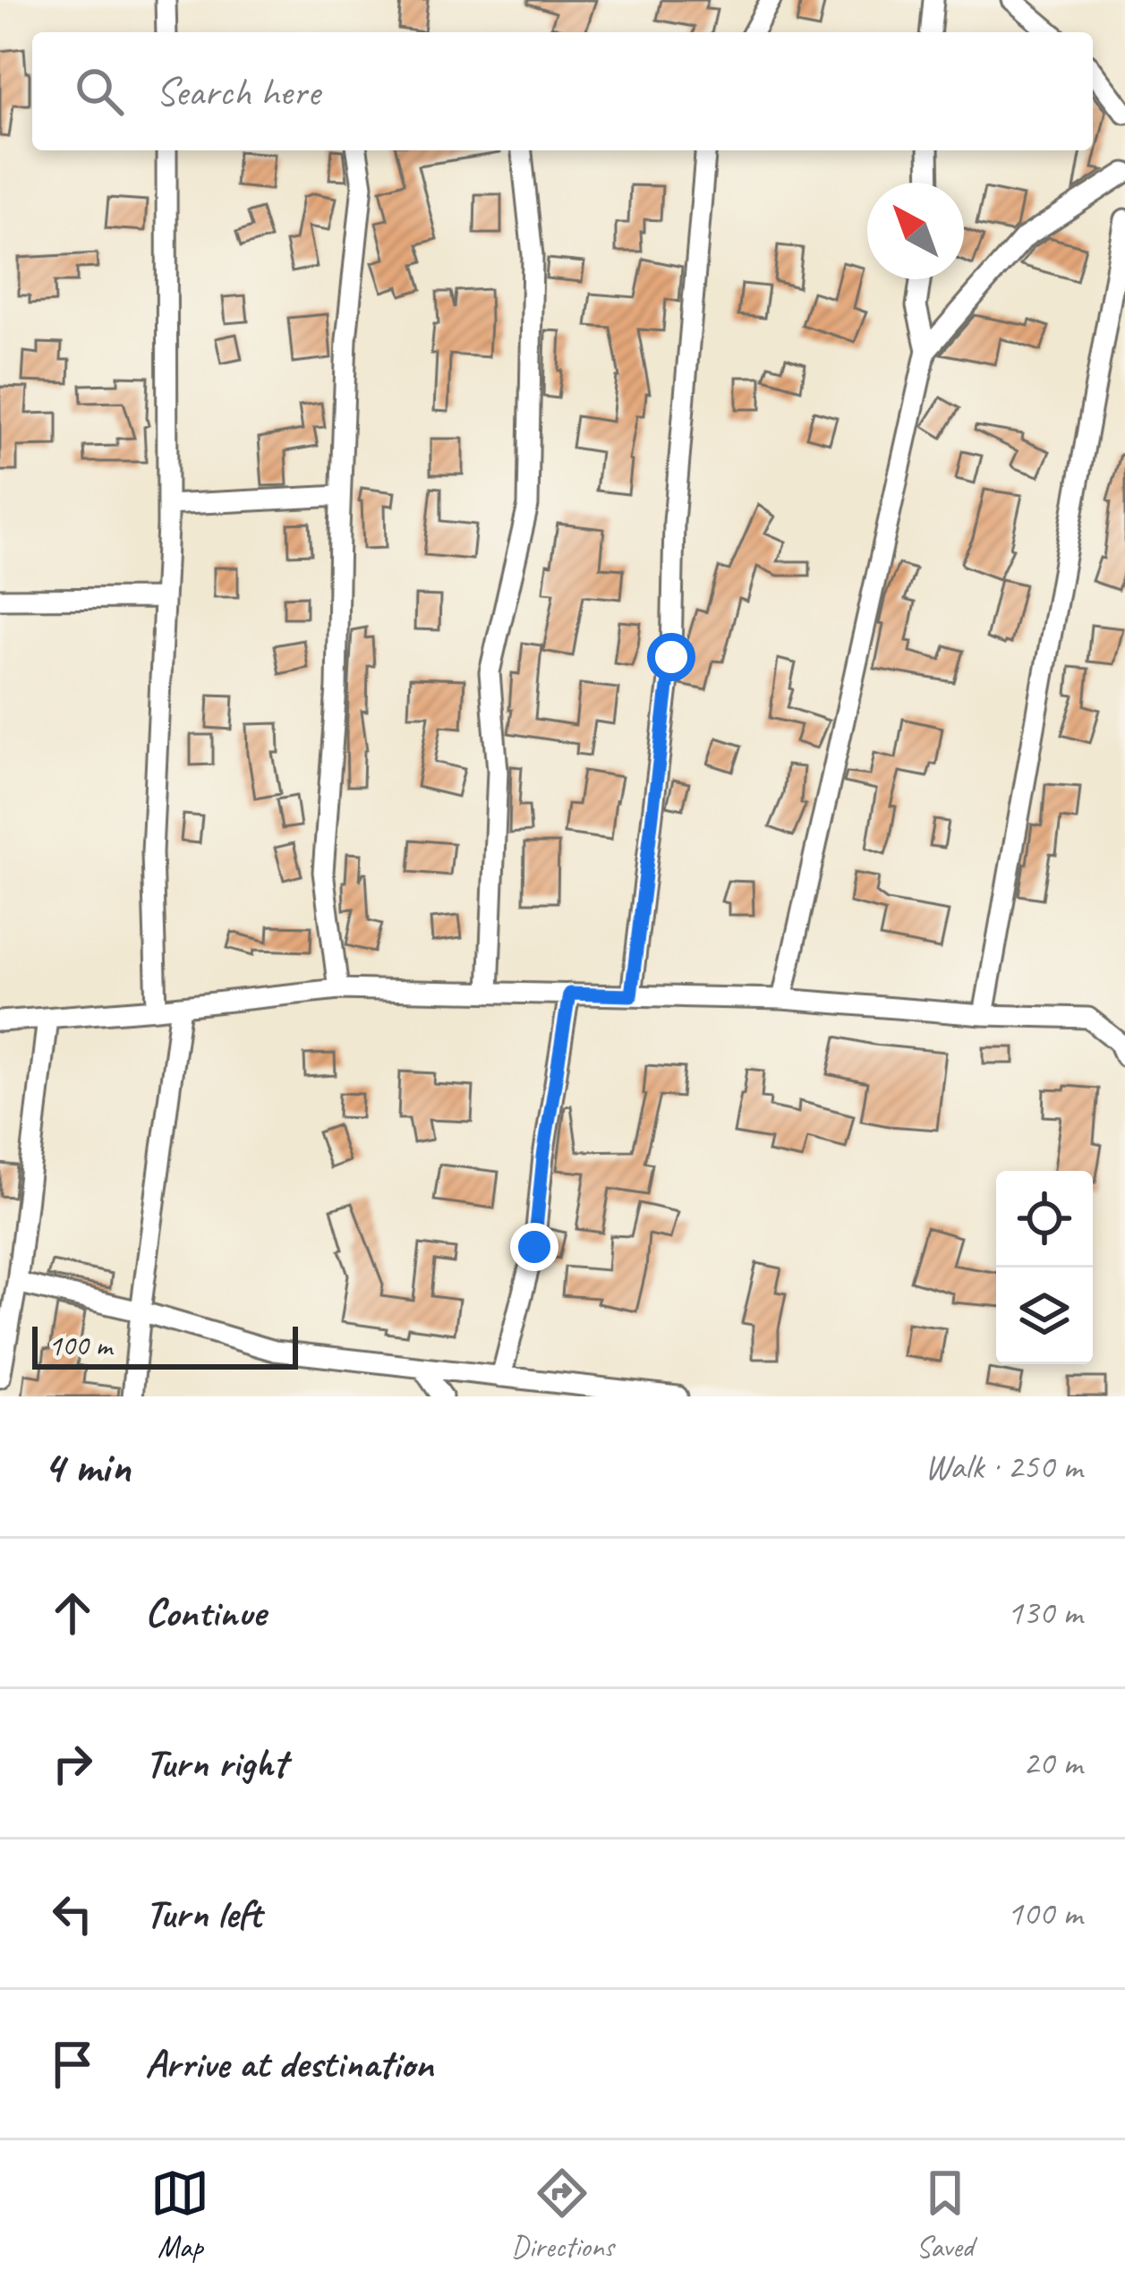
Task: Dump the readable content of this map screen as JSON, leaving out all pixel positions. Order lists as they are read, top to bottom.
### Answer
{
  "scale_bar": "100 m",
  "north": "top left",
  "page": {
    "search": "Search here",
    "scale": "100 m",
    "heading": ["4 min", "Walk · 250 m"],
    "list": [
      ["Continue", "130 m"],
      ["Turn right", "20 m"],
      ["Turn left", "100 m"],
      "Arrive at destination"
    ],
    "nav": ["Map", "Directions", "Saved"]
  }
}
